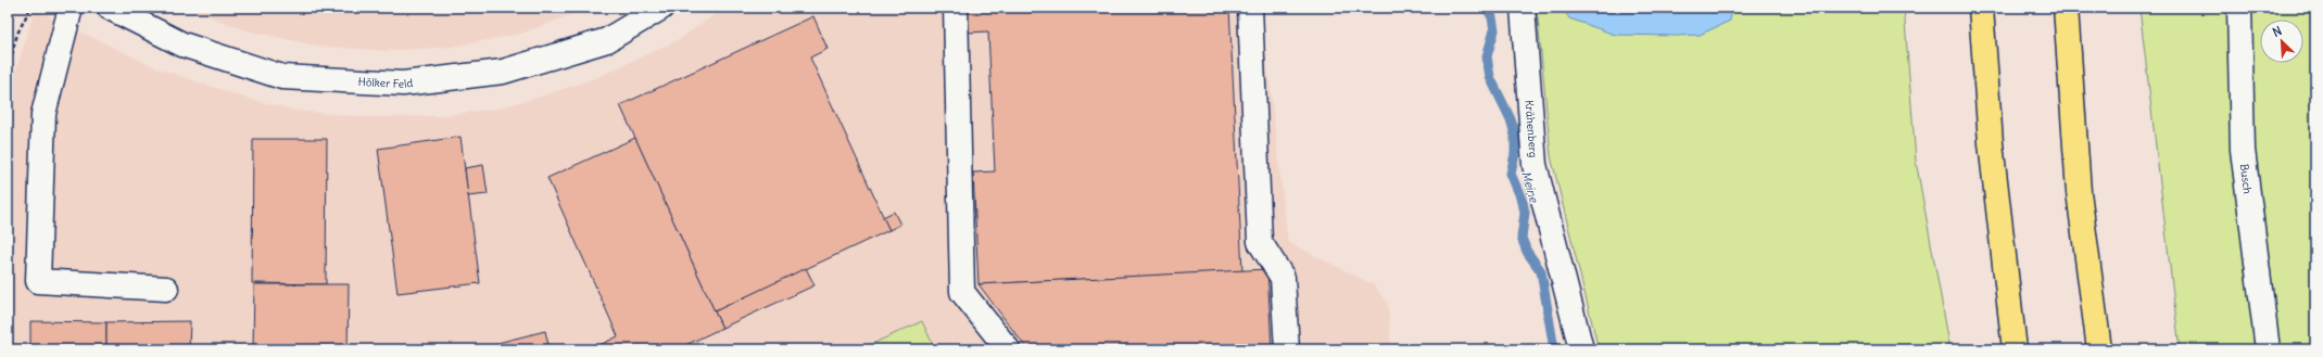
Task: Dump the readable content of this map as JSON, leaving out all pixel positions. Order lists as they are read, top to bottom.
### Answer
{
  "streets": {
    "street": ["Hölker Feld", "Krähenberg", "Busch"]
  },
  "water": ["Meine"],
  "north": "top left"
}
